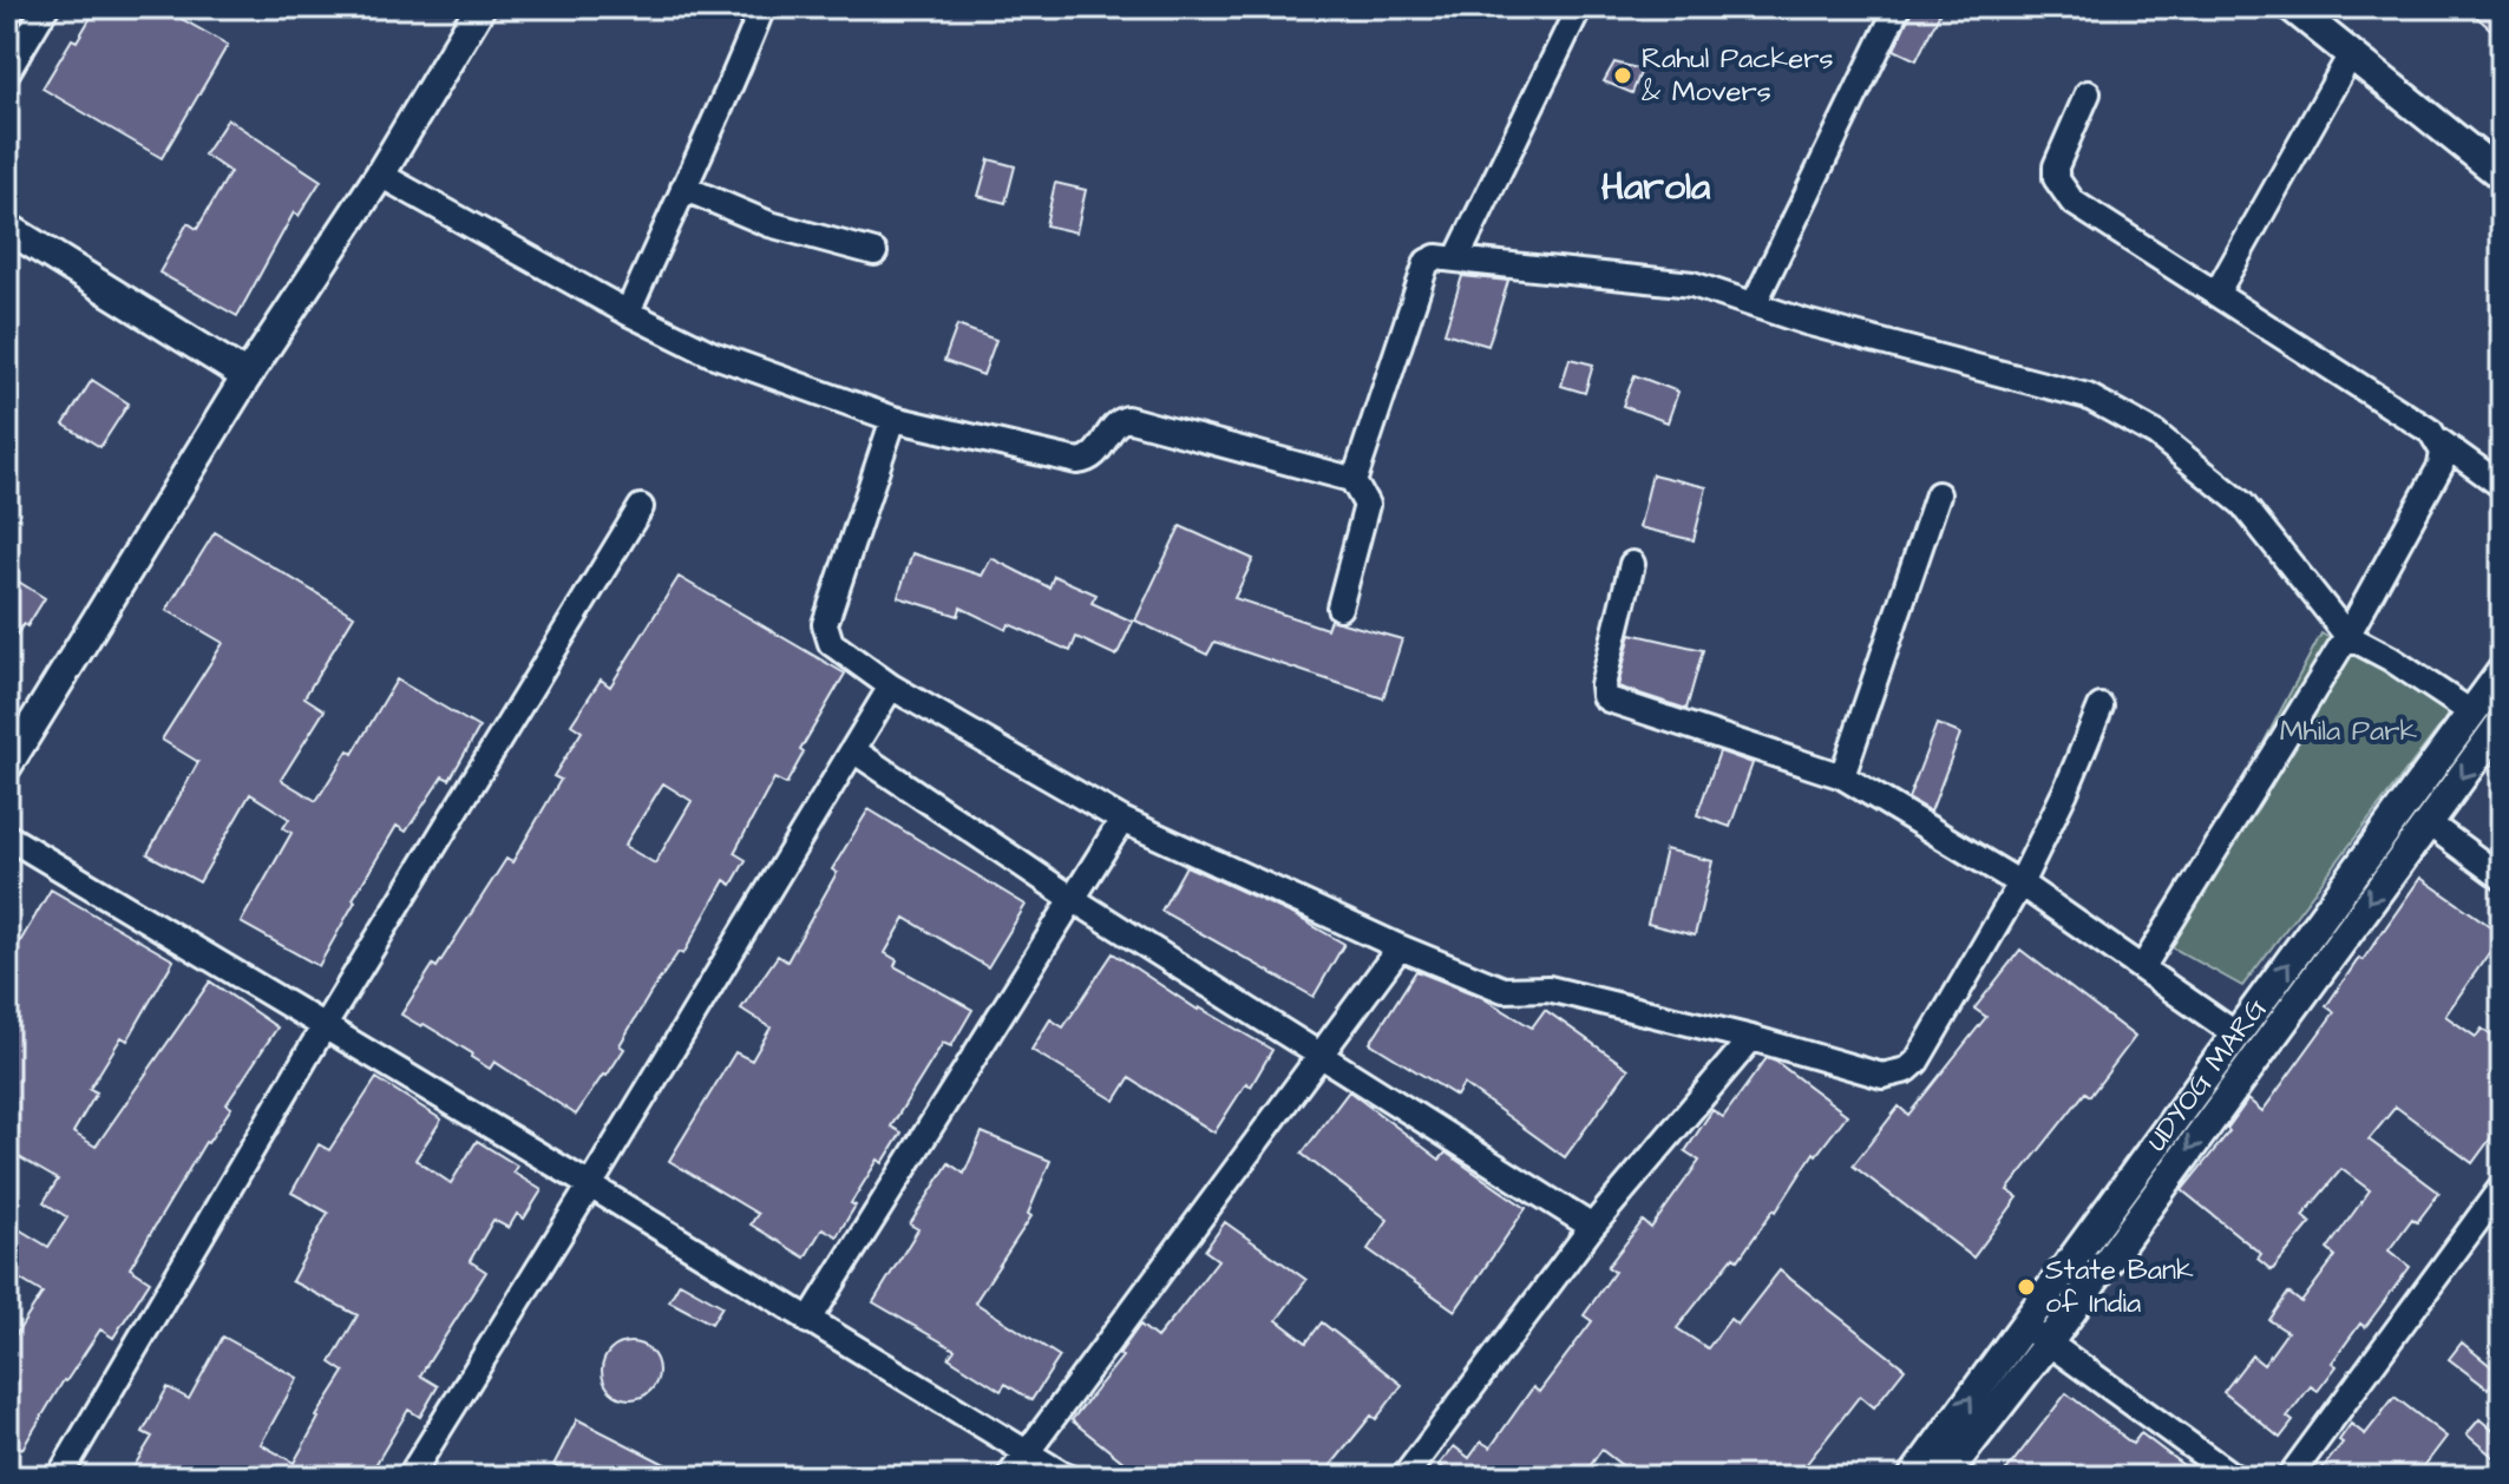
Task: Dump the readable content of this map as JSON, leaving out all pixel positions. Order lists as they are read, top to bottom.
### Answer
{
  "streets": {
    "street": ["UDYOG MARG"]
  },
  "districts": ["Harola"],
  "parks": ["Mhila Park"],
  "places": ["Rahul Packers & Movers", "State Bank of India"]
}
